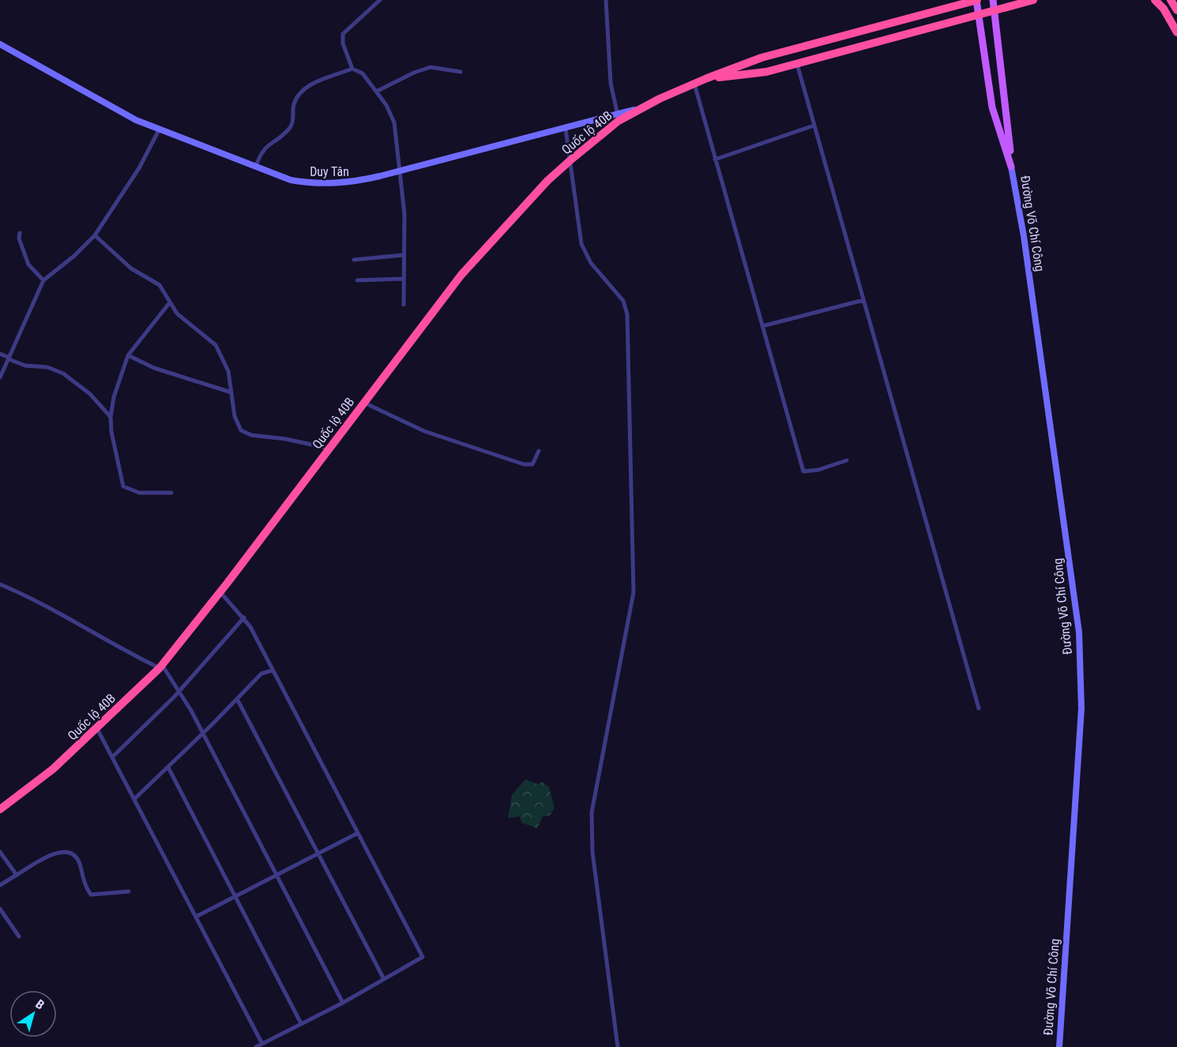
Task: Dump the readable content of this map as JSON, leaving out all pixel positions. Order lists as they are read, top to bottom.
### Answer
{
  "streets": {
    "highway": ["Quốc lộ 40B"],
    "main road": ["Duy Tân", "Đường Võ Chí Công"]
  },
  "crossings": [
    ["Quốc lộ 40B", "Duy Tân"],
    ["Quốc lộ 40B", "Đường Võ Chí Công"]
  ],
  "north": "top right"
}
